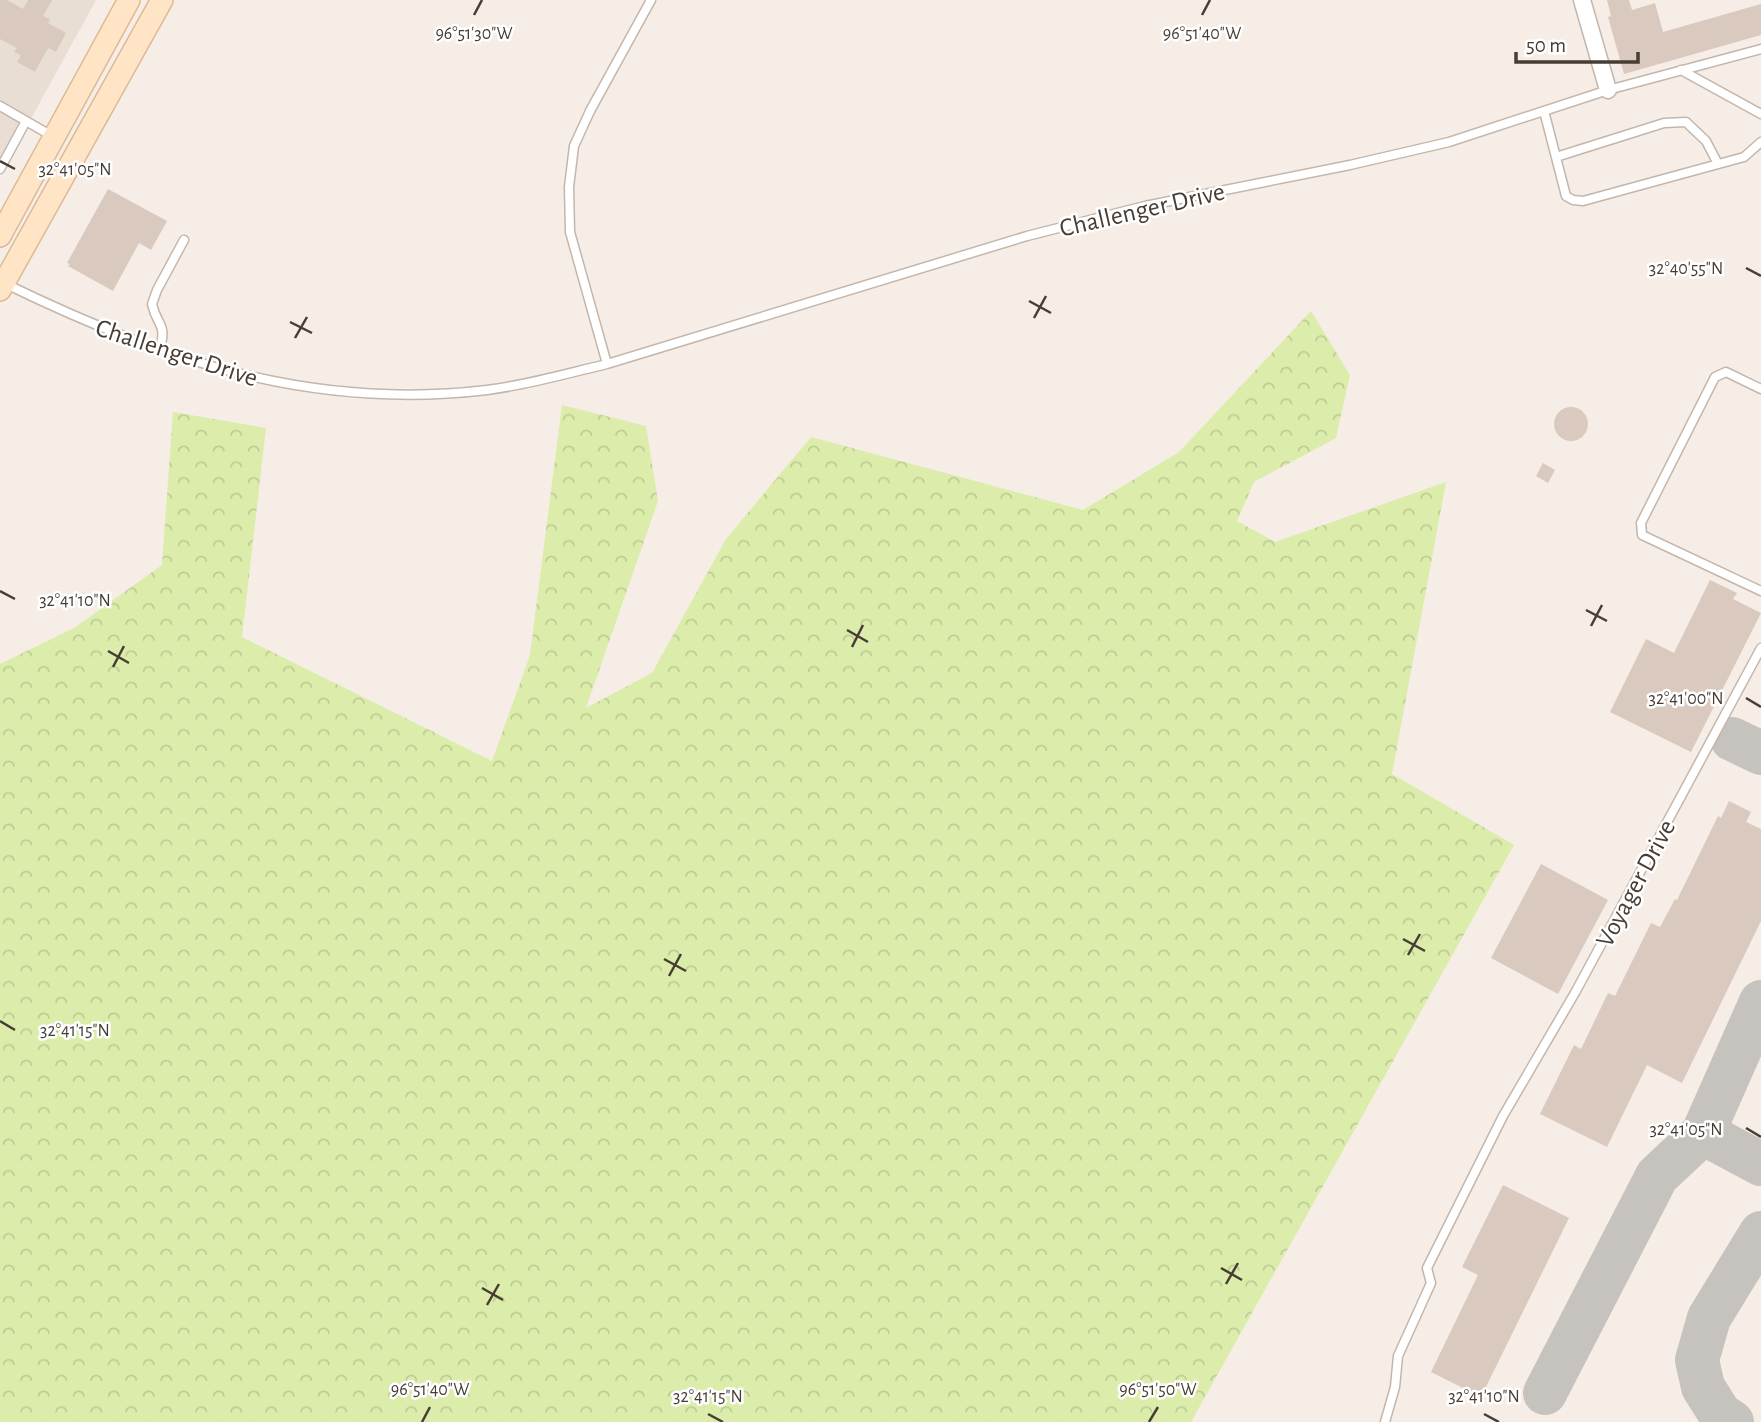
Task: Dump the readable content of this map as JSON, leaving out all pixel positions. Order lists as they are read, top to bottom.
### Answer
{
  "streets": {
    "lane": ["Challenger Drive", "Voyager Drive"]
  },
  "scale_bar": "50 m",
  "coordinates": [
    "96°51'30\"W",
    "96°51'40\"W",
    "32°41'05\"N",
    "32°40'55\"N",
    "32°41'10\"N",
    "32°41'00\"N",
    "32°41'15\"N",
    "96°51'50\"W"
  ]
}
